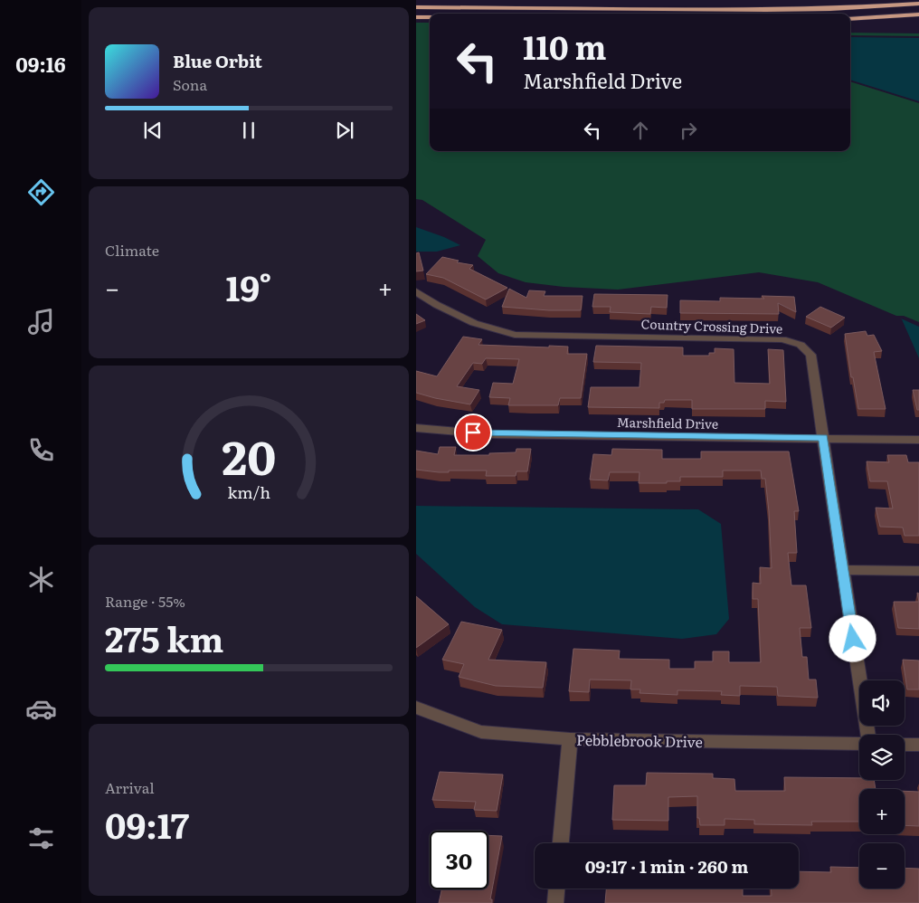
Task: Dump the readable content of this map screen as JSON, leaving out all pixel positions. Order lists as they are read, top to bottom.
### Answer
{
  "streets": {
    "street": ["Country Crossing Drive", "Marshfield Drive", "Pebblebrook Drive"]
  },
  "crossings": [
    ["Country Crossing Drive", "Marshfield Drive"]
  ],
  "page": {
    "tabs": "09:16",
    "turn": ["110 m", "Marshfield Drive"],
    "song": ["Blue Orbit", "Sona"],
    "tile": [
      "Climate",
      ["Range · 55%", "275 km"],
      ["Arrival", "09:17"]
    ],
    "heat": ["−", "19°", "+"],
    "map_buttons": ["+", "−"],
    "limit": "30",
    "trip": "09:17 · 1 min · 260 m",
    "gauge": ["20", "km/h"]
  }
}
